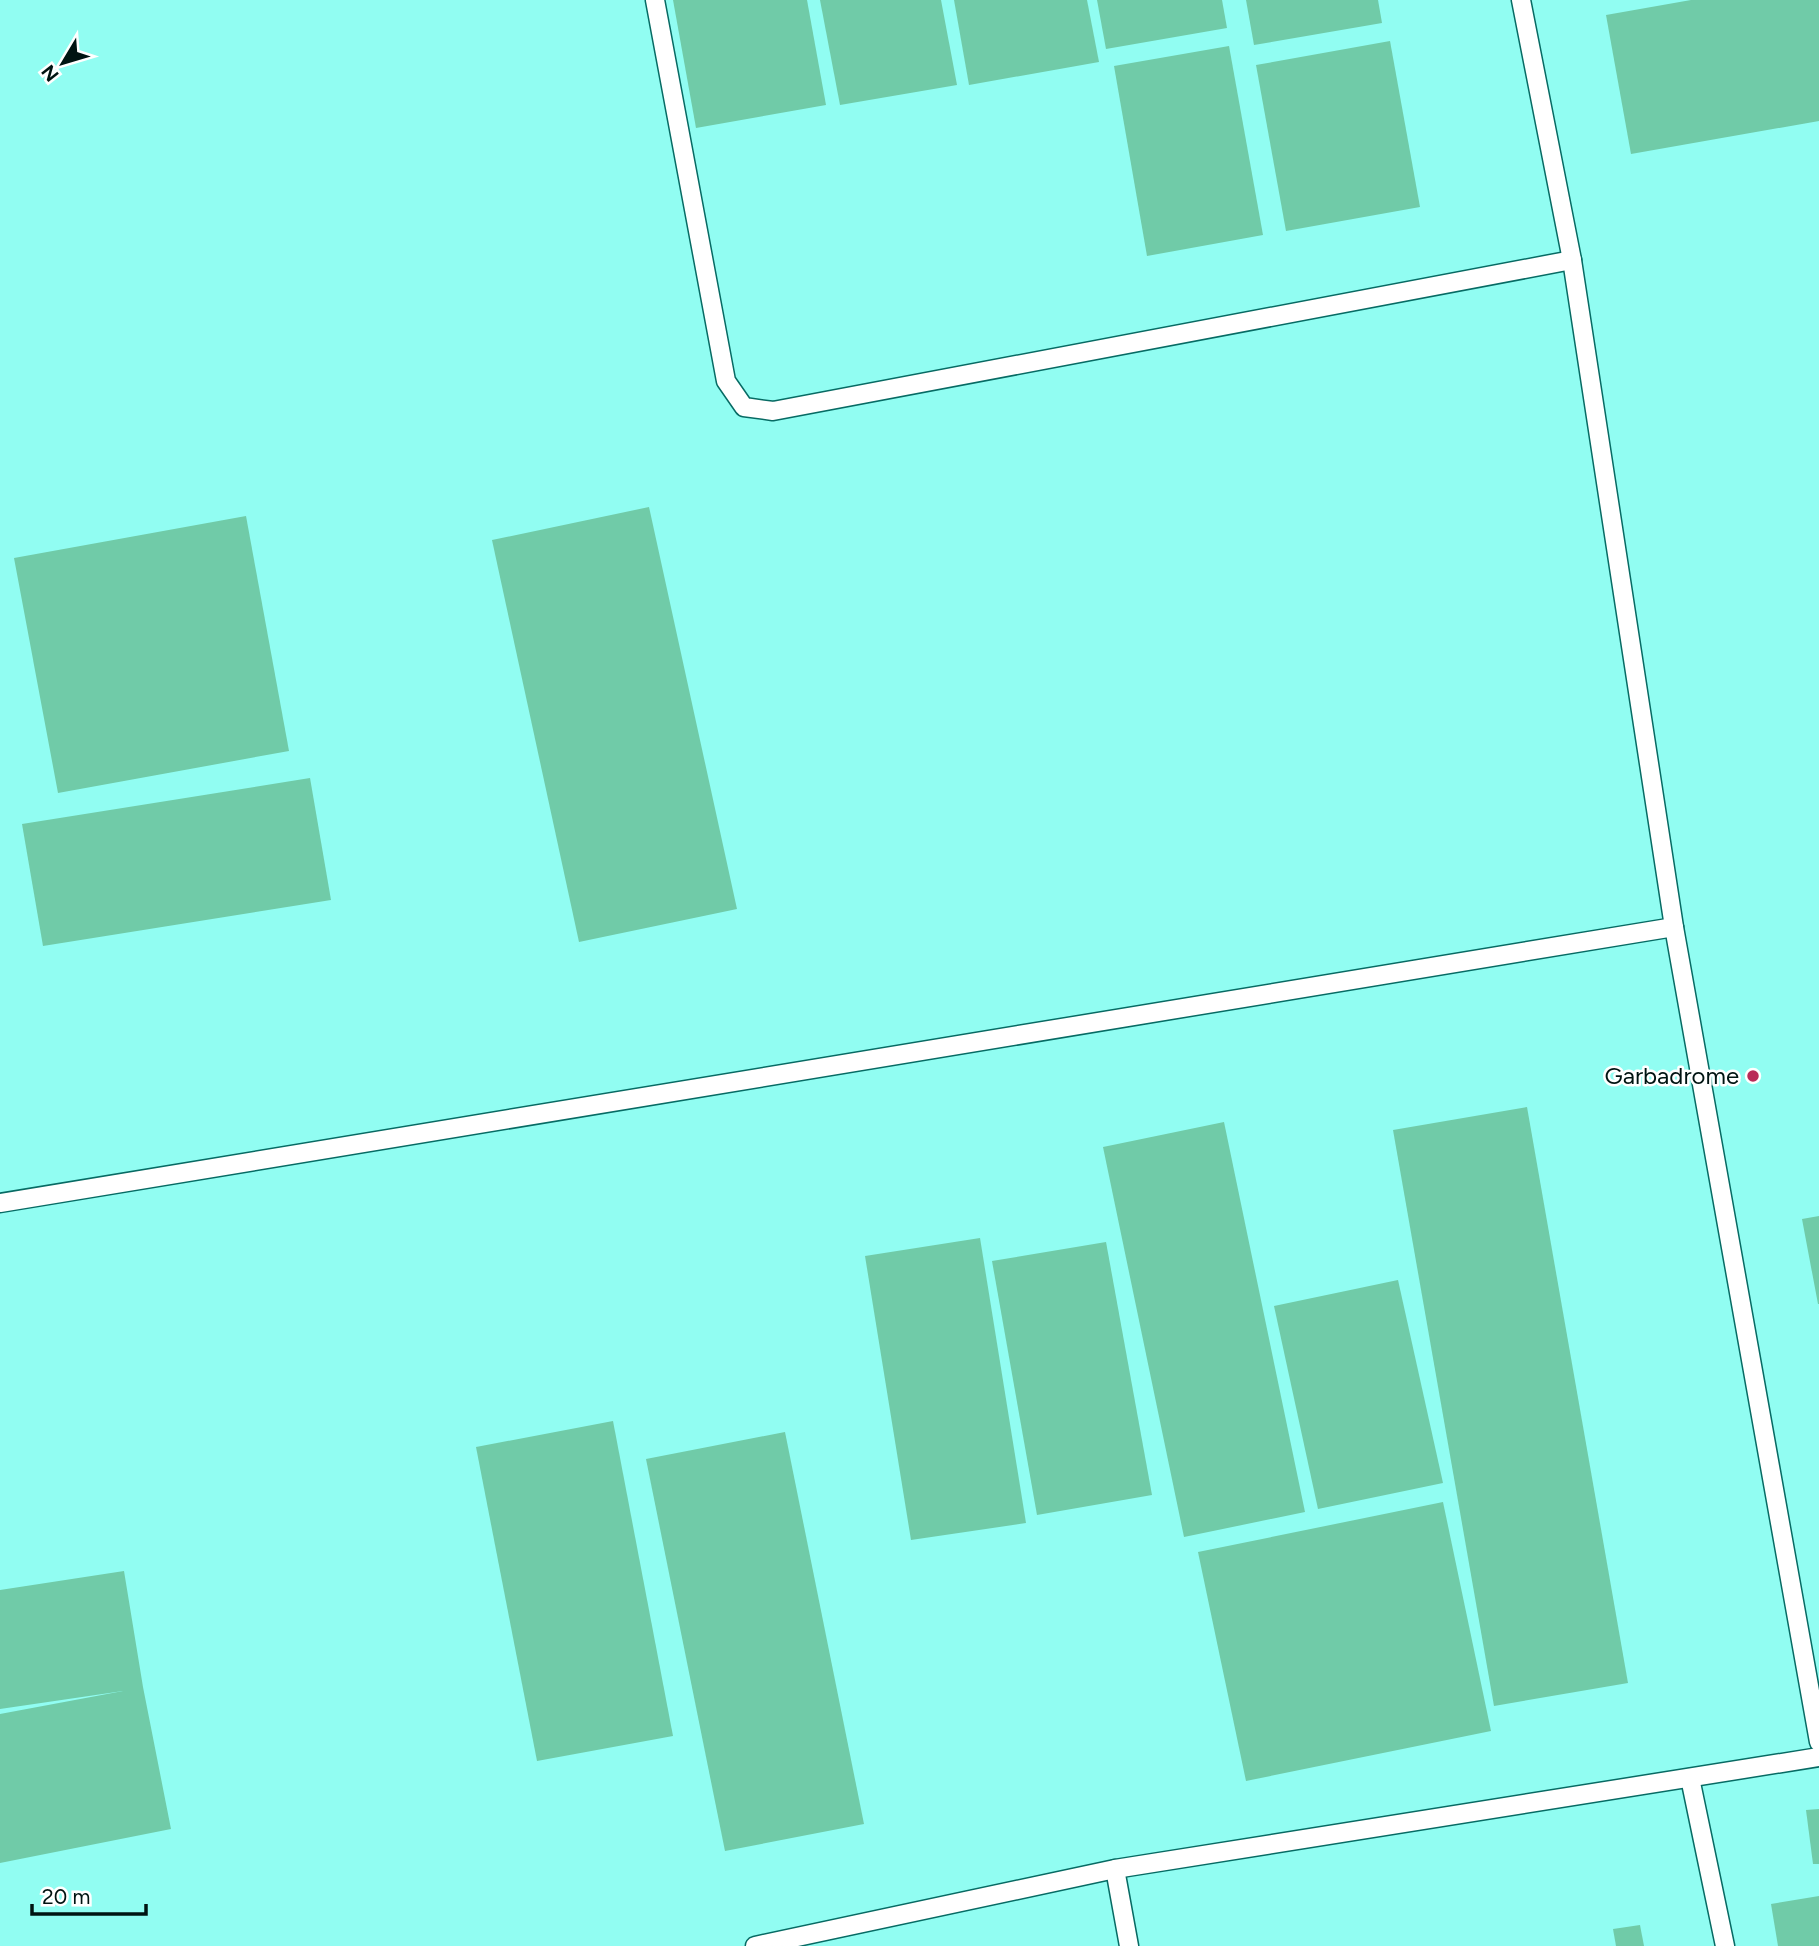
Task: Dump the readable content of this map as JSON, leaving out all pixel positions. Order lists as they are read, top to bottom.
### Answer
{
  "places": ["Garbadrome"],
  "scale_bar": "20 m",
  "north": "bottom left"
}
